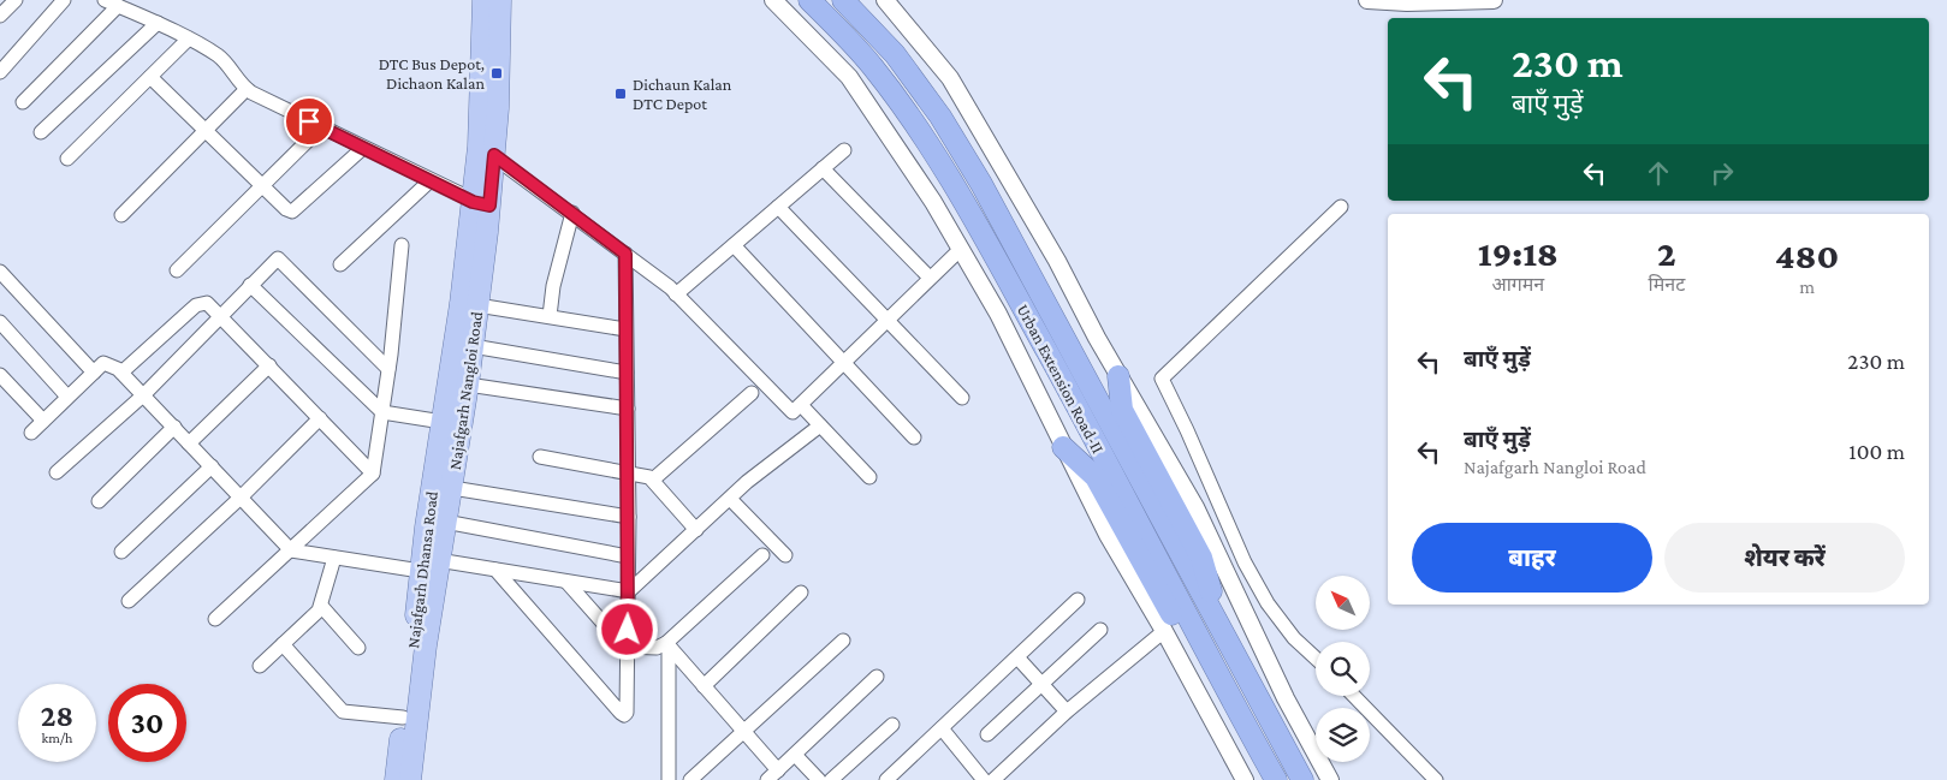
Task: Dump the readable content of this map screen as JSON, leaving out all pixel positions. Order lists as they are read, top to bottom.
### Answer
{
  "streets": {
    "highway": ["Urban Extension Road-II"],
    "main road": ["Najafgarh Nangloi Road", "Najafgarh Dhansa Road"]
  },
  "crossings": [
    ["Najafgarh Nangloi Road", "Najafgarh Dhansa Road"]
  ],
  "places": {
    "transit": ["DTC Bus Depot, Dichaon Kalan", "Dichaun Kalan DTC Depot"]
  },
  "north": "top left",
  "page": {
    "turn": ["230 m", "बाएँ मुड़ें"],
    "eta": [
      "19:18",
      "आगमन",
      "2",
      "मिनट",
      "480",
      "m"
    ],
    "list": [
      {
        "name": "बाएँ मुड़ें",
        "value": "230 m"
      },
      {
        "name": "बाएँ मुड़ें",
        "note": "Najafgarh Nangloi Road",
        "value": "100 m"
      }
    ],
    "buttons": ["बाहर", "शेयर करें"],
    "speed": "28 km/h",
    "limit": "30"
  }
}
